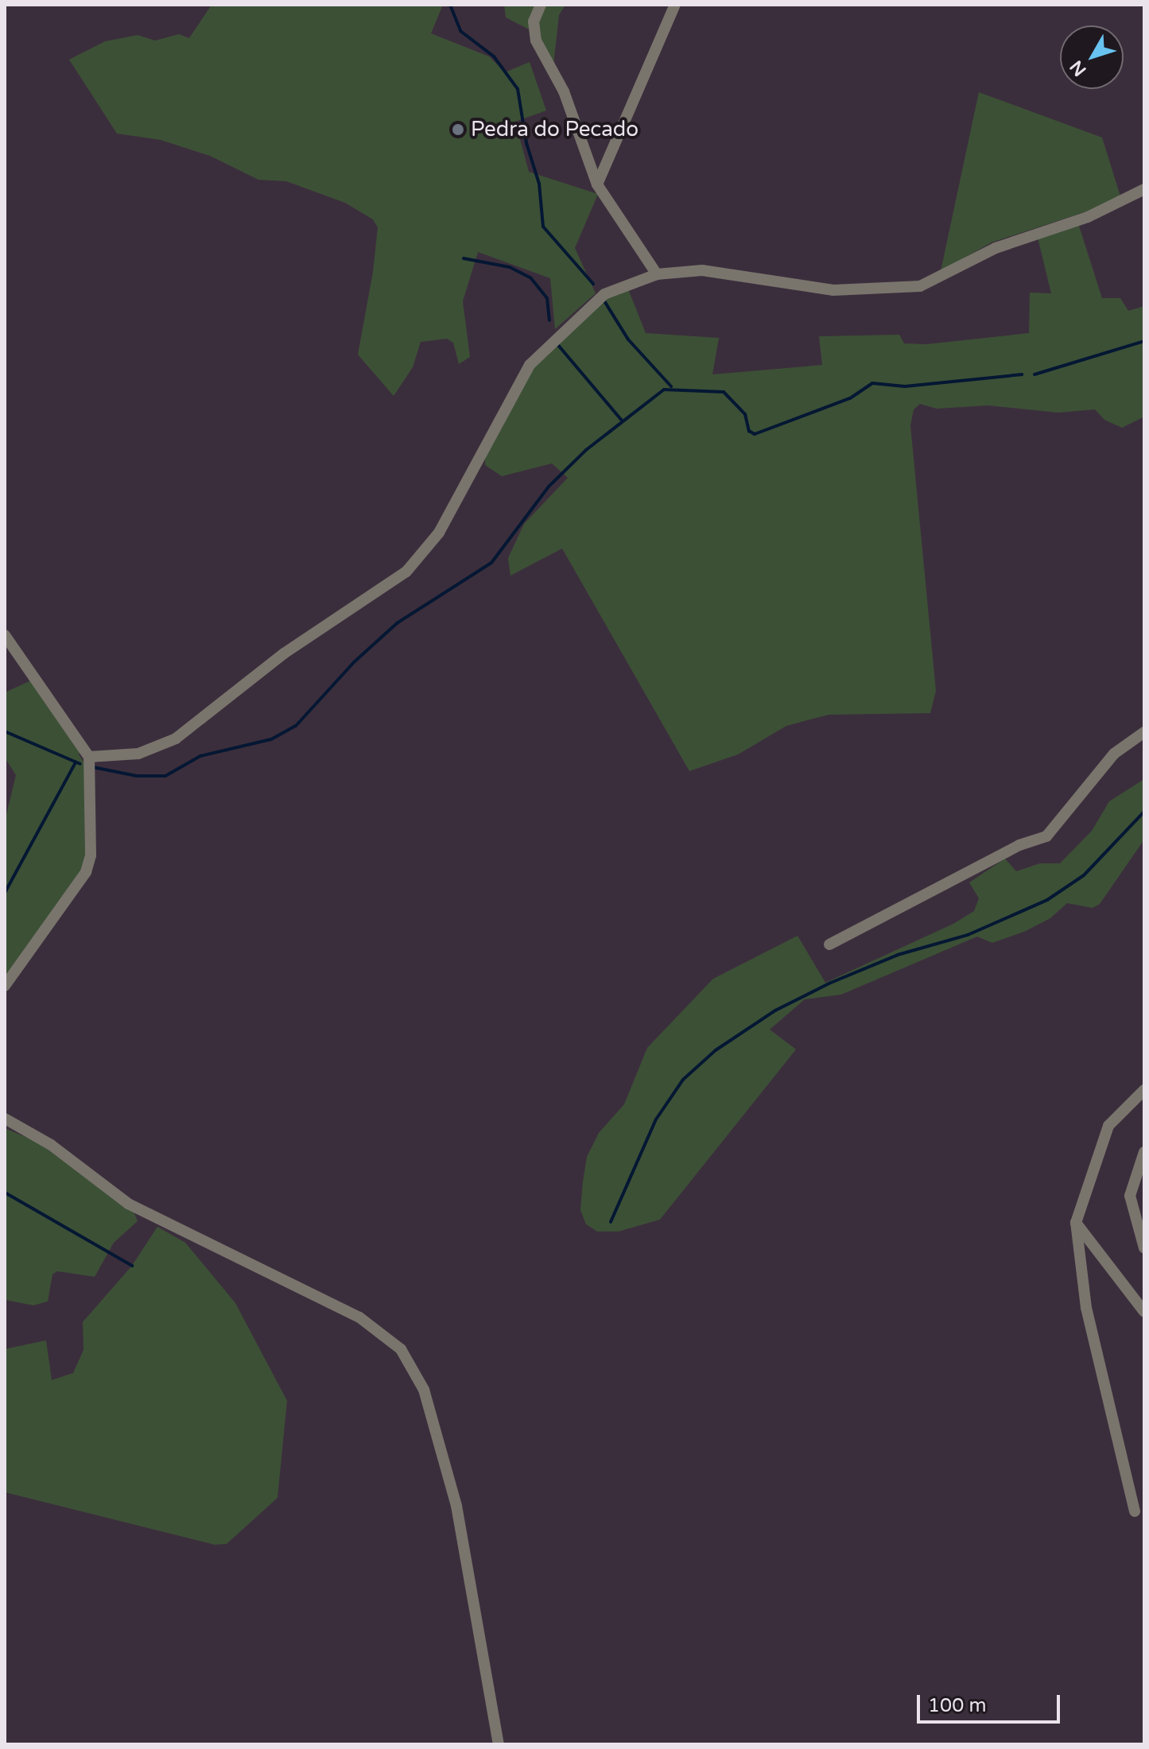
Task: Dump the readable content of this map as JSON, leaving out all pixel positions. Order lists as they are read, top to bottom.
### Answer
{
  "places": ["Pedra do Pecado"],
  "scale_bar": "100 m",
  "north": "bottom left"
}
